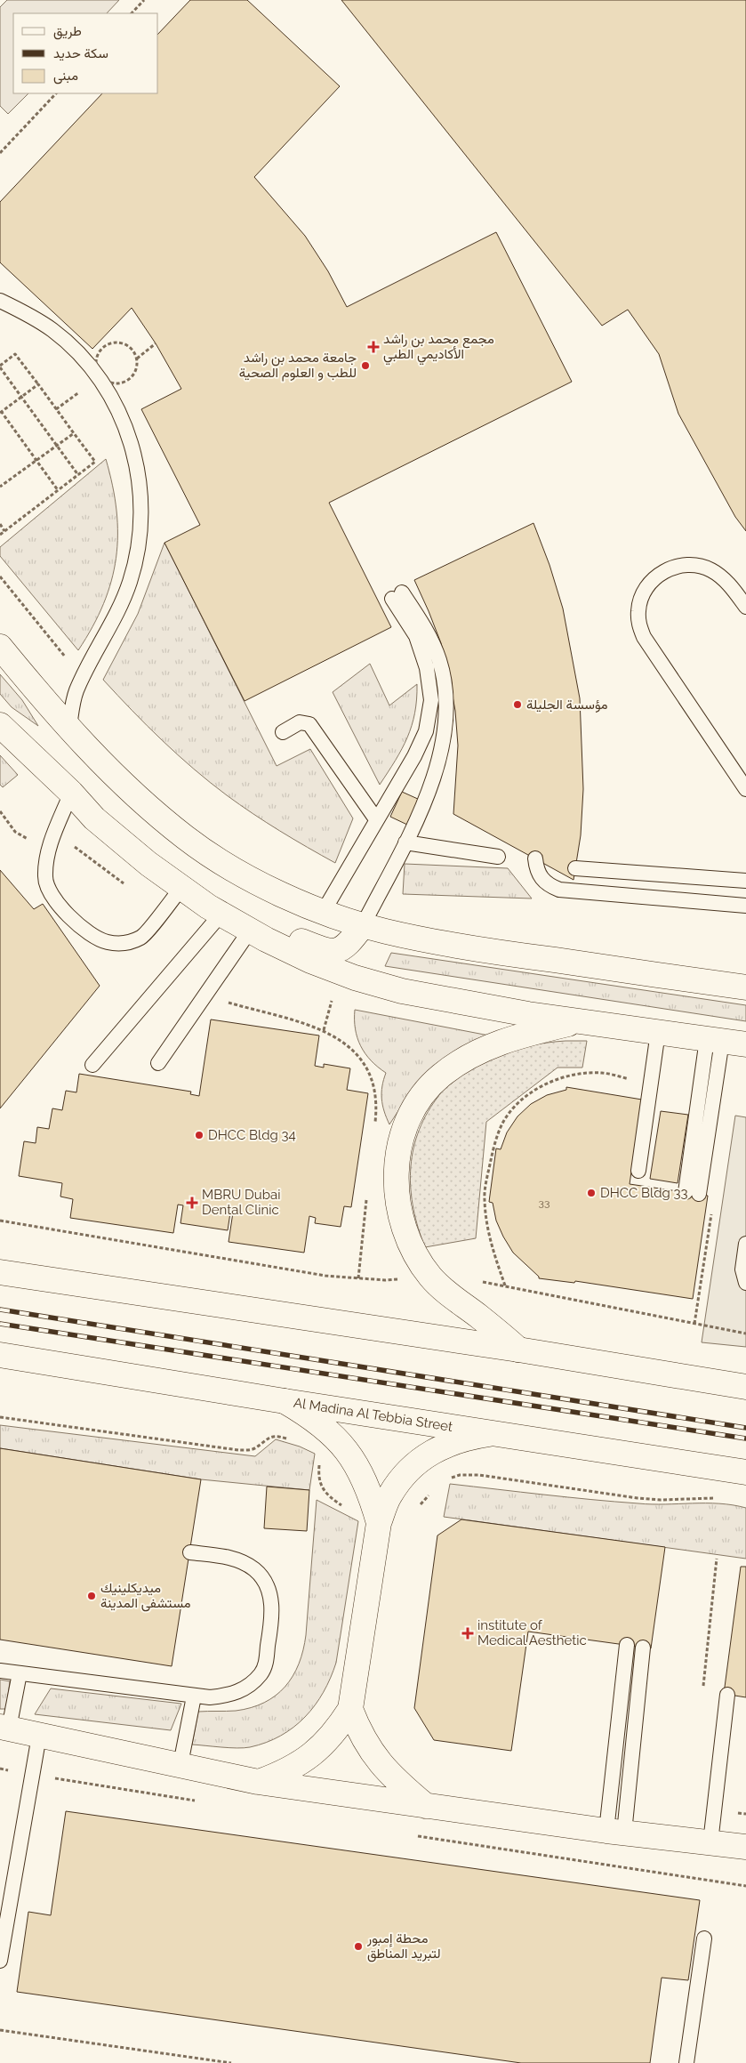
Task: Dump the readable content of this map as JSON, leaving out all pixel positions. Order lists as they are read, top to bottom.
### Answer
{
  "streets": {
    "street": ["Al Madina Al Tebbia Street"]
  },
  "places": {
    "health": ["مجمع محمد بن راشد الأكاديمي الطبي", "MBRU Dubai Dental Clinic", "institute of Medical Aesthetic"],
    "other": [
      "جامعة محمد بن راشد للطب و العلوم الصحية",
      "مؤسسة الجليلة",
      "DHCC Bldg 34",
      "DHCC Bldg 33",
      "ميديكلينيك مستشفى المدينة",
      "محطة إمبور لتبريد المناطق"
    ]
  },
  "house_numbers": ["33"],
  "legend": ["طريق", "سكة حديد", "مبنى"]
}
